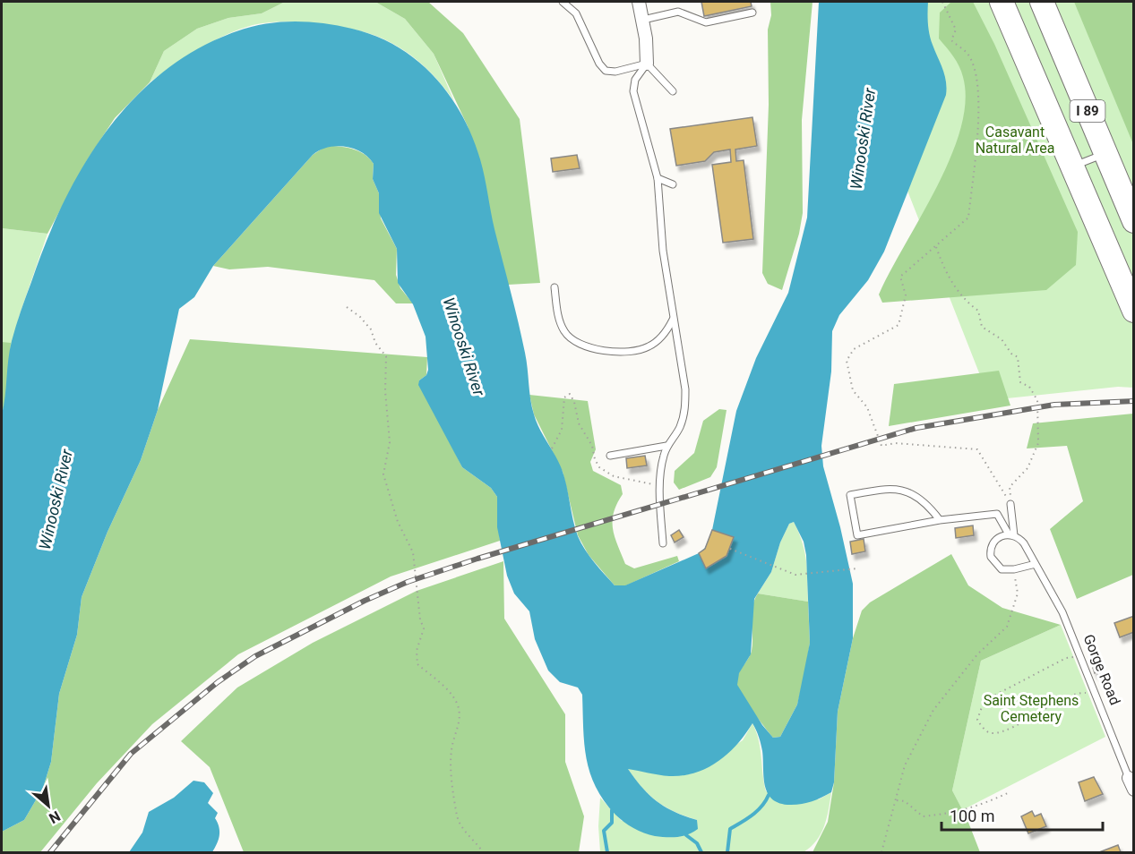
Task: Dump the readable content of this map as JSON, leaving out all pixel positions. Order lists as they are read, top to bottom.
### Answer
{
  "streets": {
    "highway": ["I 89"],
    "lane": ["Gorge Road"]
  },
  "water": ["Winooski River"],
  "parks": ["Casavant Natural Area", "Saint Stephens Cemetery"],
  "scale_bar": "100 m",
  "north": "bottom right"
}
